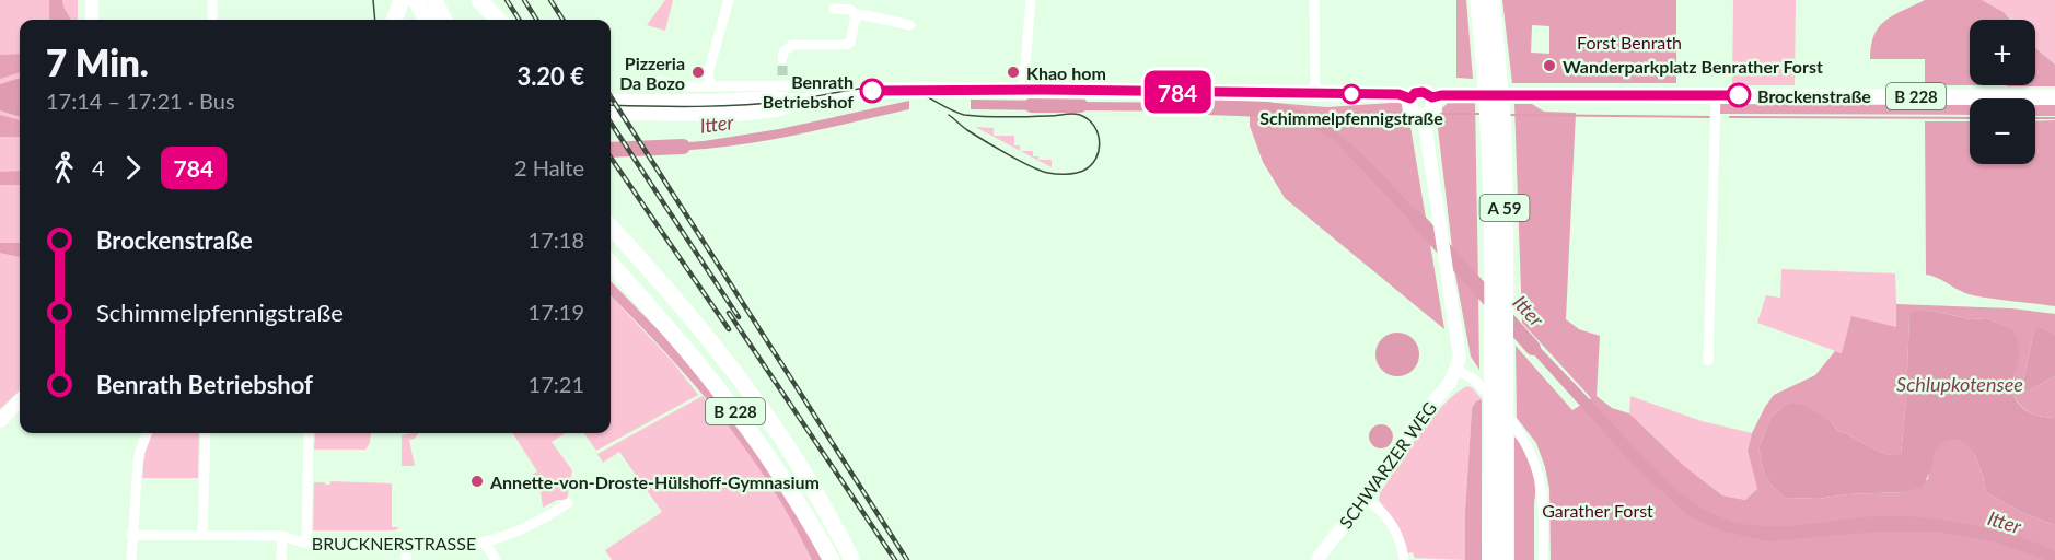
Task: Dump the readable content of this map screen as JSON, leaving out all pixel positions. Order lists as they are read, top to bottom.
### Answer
{
  "streets": {
    "highway": ["B 228", "A 59"],
    "main road": ["SCHWARZER WEG"],
    "street": ["BRUCKNERSTRASSE"]
  },
  "water": ["Itter", "Schlupkotensee"],
  "parks": ["Forst Benrath", "Garather Forst"],
  "places": [
    "Wanderparkplatz Benrather Forst",
    "Pizzeria Da Bozo",
    "Khao hom",
    "Benrath Betriebshof",
    "Schimmelpfennigstraße",
    "Brockenstraße",
    "Annette-von-Droste-Hülshoff-Gymnasium"
  ],
  "lines": ["bus line 784"],
  "page": {
    "on_map": "784",
    "map_buttons": ["+", "−"],
    "heading": ["7 Min.", "17:14 – 17:21 · Bus", "3.20 €"],
    "legs": ["4", "784", "2 Halte"],
    "list": [
      {
        "name": "Brockenstraße",
        "value": "17:18"
      },
      {
        "name": "Schimmelpfennigstraße",
        "value": "17:19"
      },
      {
        "name": "Benrath Betriebshof",
        "value": "17:21"
      }
    ]
  }
}
